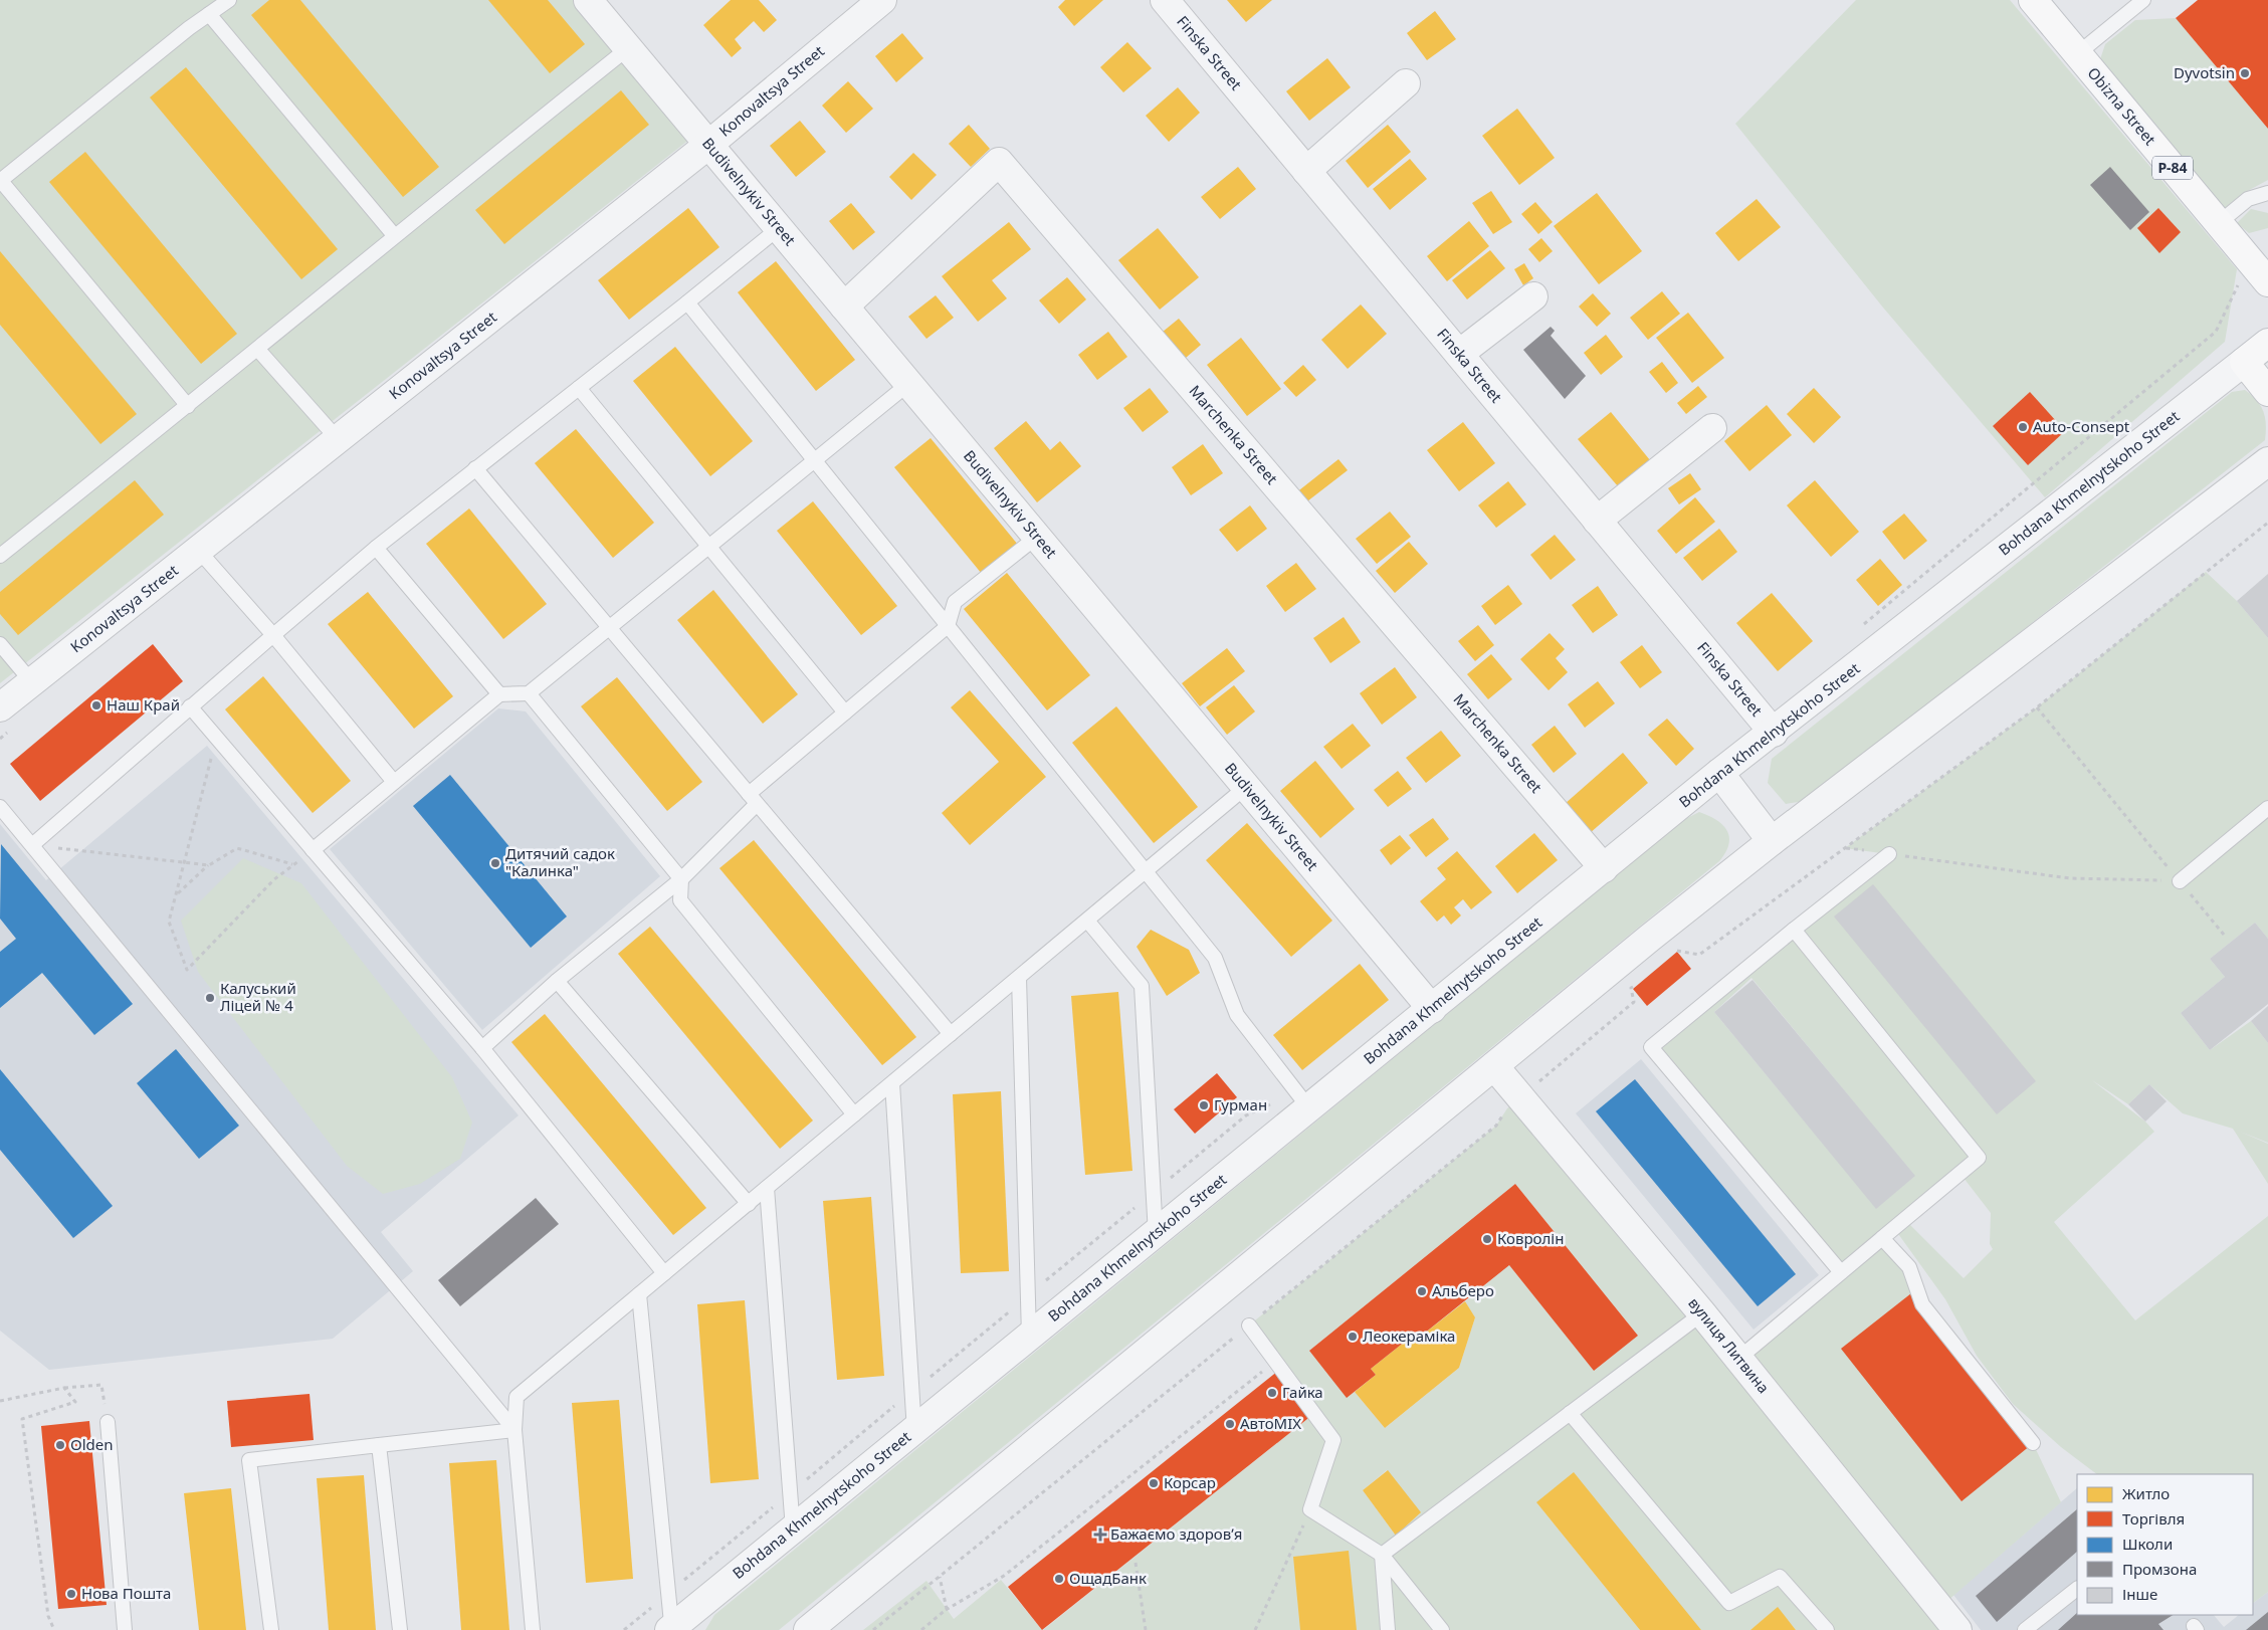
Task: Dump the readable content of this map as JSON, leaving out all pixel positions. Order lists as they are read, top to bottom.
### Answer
{
  "streets": {
    "main road": ["Obizna Street", "Р-84", "Bohdana Khmelnytskoho Street"],
    "street": [
      "Finska Street",
      "Konovaltsya Street",
      "Budivelnykiv Street",
      "Marchenka Street",
      "вулиця Литвина"
    ]
  },
  "crossings": [
    ["Finska Street", "Bohdana Khmelnytskoho Street"],
    ["Konovaltsya Street", "Budivelnykiv Street"],
    ["Budivelnykiv Street", "Marchenka Street"],
    ["Budivelnykiv Street", "Bohdana Khmelnytskoho Street"],
    ["Marchenka Street", "Bohdana Khmelnytskoho Street"]
  ],
  "places": {
    "other": [
      "Dyvotsin",
      "Auto-Consept",
      "Наш Край",
      "Дитячий садок \"Калинка\"",
      "Калуський Ліцей № 4",
      "Гурман",
      "Ковролін",
      "Альберо",
      "Леокераміка",
      "Гайка",
      "АвтоMIX",
      "Olden",
      "Корсар",
      "ОщадБанк",
      "Нова Пошта"
    ],
    "health": ["Бажаємо здоровʼя"]
  },
  "legend": [
    "Житло",
    "Торгівля",
    "Школи",
    "Промзона",
    "Інше"
  ]
}
